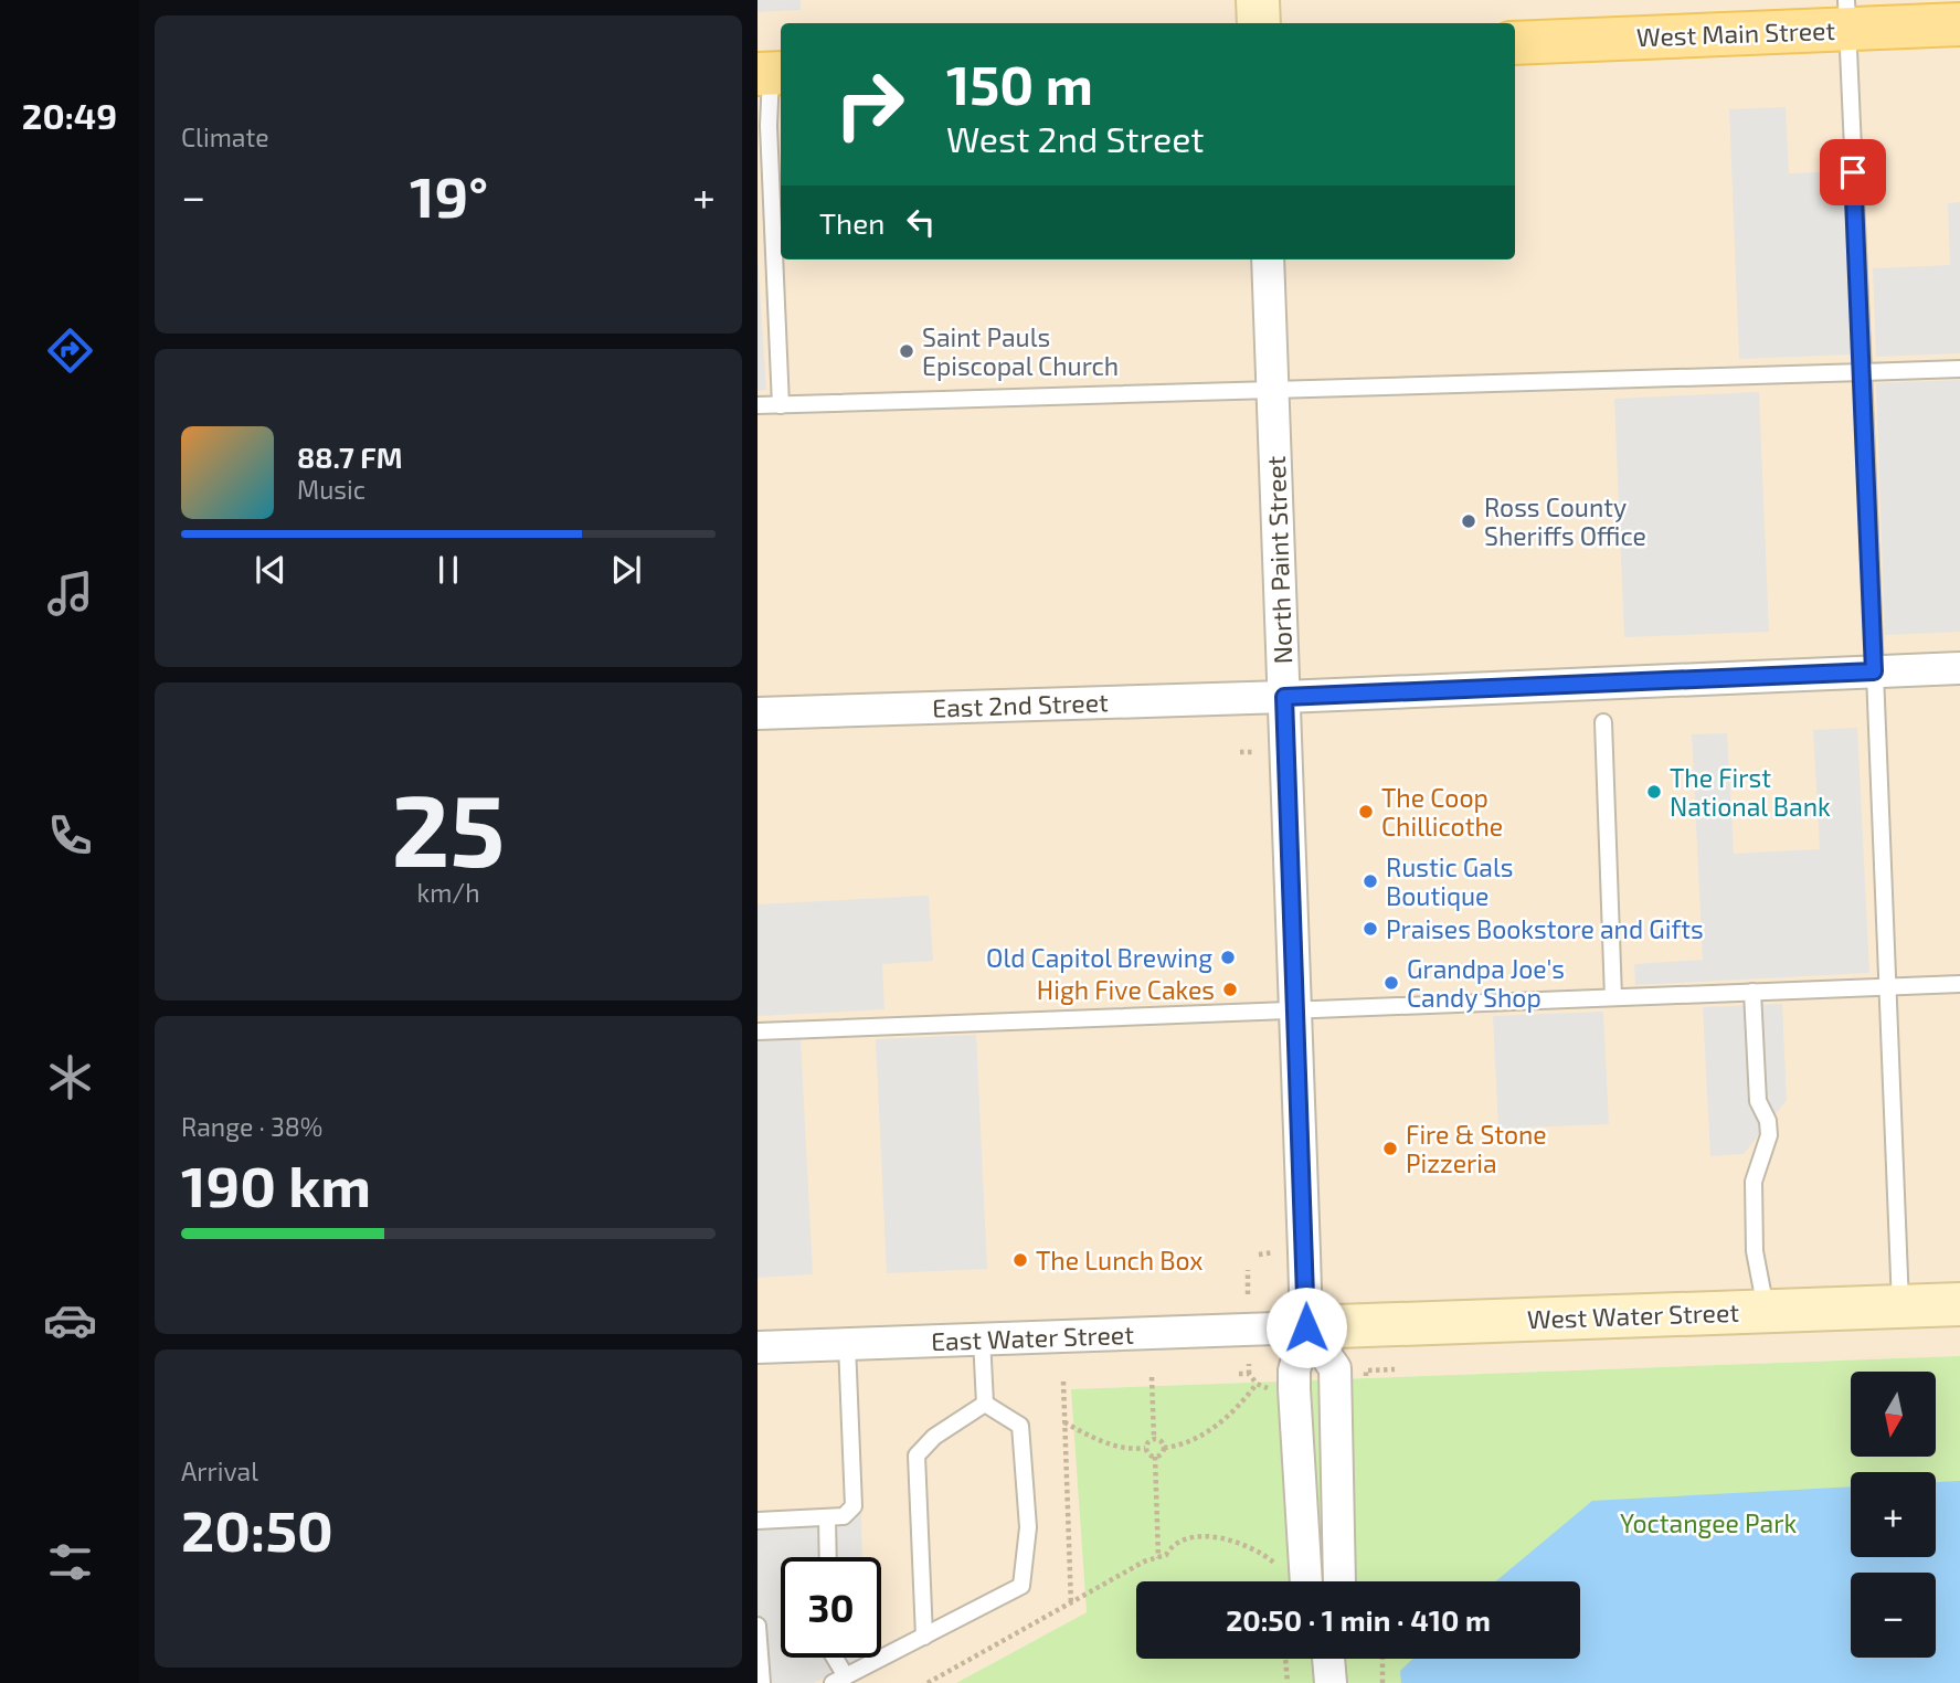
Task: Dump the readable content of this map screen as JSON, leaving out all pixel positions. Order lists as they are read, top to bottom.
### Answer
{
  "streets": {
    "main road": ["West Main Street"],
    "street": [
      "North Paint Street",
      "East 2nd Street",
      "West Water Street",
      "East Water Street"
    ]
  },
  "crossings": [
    ["North Paint Street", "East 2nd Street"],
    ["North Paint Street", "West Water Street"],
    ["North Paint Street", "East Water Street"],
    ["West Water Street", "East Water Street"]
  ],
  "parks": ["Yoctangee Park"],
  "places": [
    "Saint Pauls Episcopal Church",
    "Ross County Sheriffs Office",
    "The First National Bank",
    "The Coop Chillicothe",
    "Rustic Gals Boutique",
    "Praises Bookstore and Gifts",
    "Old Capitol Brewing",
    "Grandpa Joe's Candy Shop",
    "High Five Cakes",
    "Fire & Stone Pizzeria",
    "The Lunch Box"
  ],
  "north": "bottom",
  "page": {
    "tabs": "20:49",
    "tile": [
      "Climate",
      ["25", "km/h"],
      ["Range · 38%", "190 km"],
      ["Arrival", "20:50"]
    ],
    "turn": ["150 m", "West 2nd Street"],
    "heat": ["−", "19°", "+"],
    "then": "Then",
    "song": ["88.7 FM", "Music"],
    "map_buttons": ["+", "−"],
    "limit": "30",
    "trip": "20:50 · 1 min · 410 m"
  }
}
